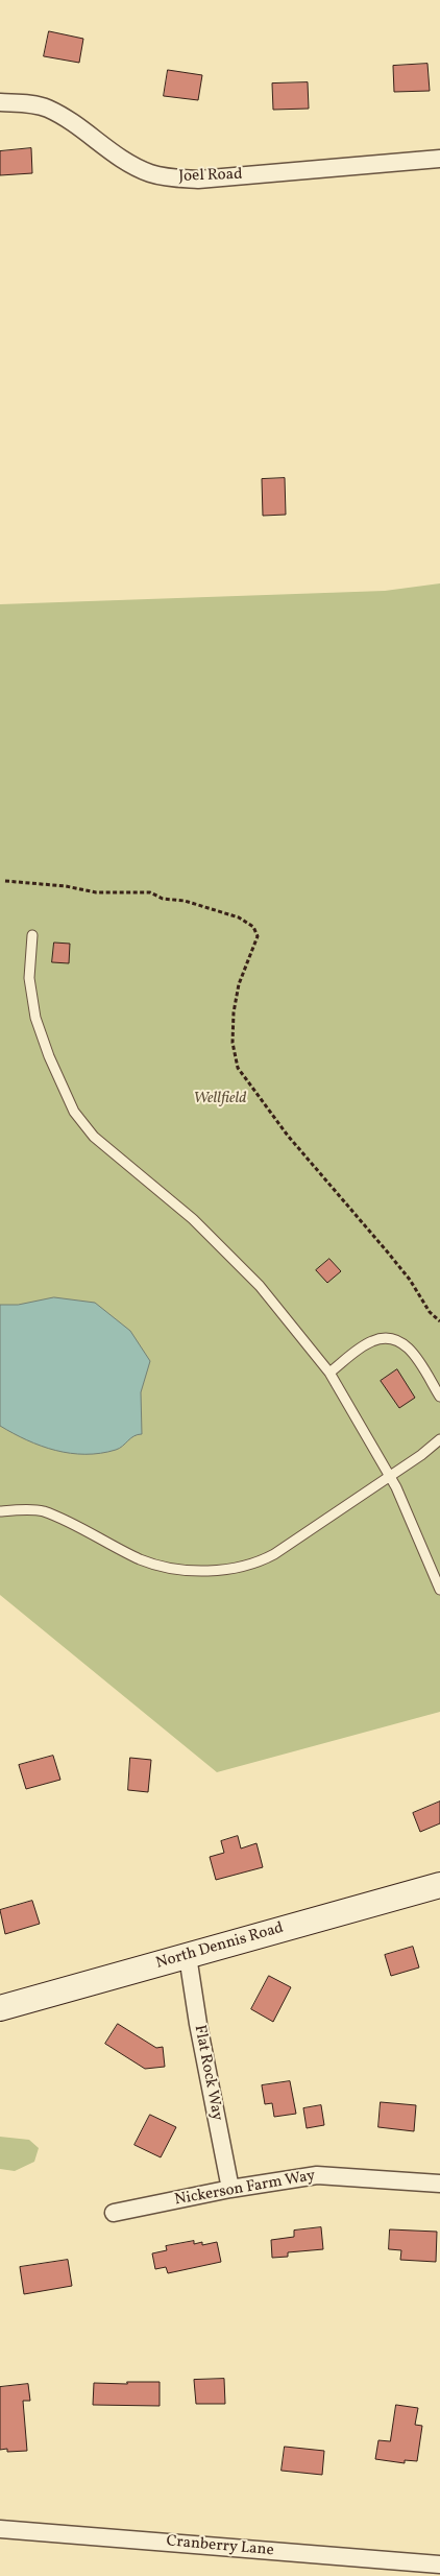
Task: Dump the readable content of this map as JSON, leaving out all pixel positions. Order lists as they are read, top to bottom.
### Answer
{
  "streets": {
    "main road": ["North Dennis Road"],
    "street": [
      "Joel Road",
      "Flat Rock Way",
      "Nickerson Farm Way",
      "Cranberry Lane"
    ]
  },
  "crossings": [
    ["North Dennis Road", "Flat Rock Way"],
    ["Flat Rock Way", "Nickerson Farm Way"]
  ],
  "parks": ["Wellfield"]
}
